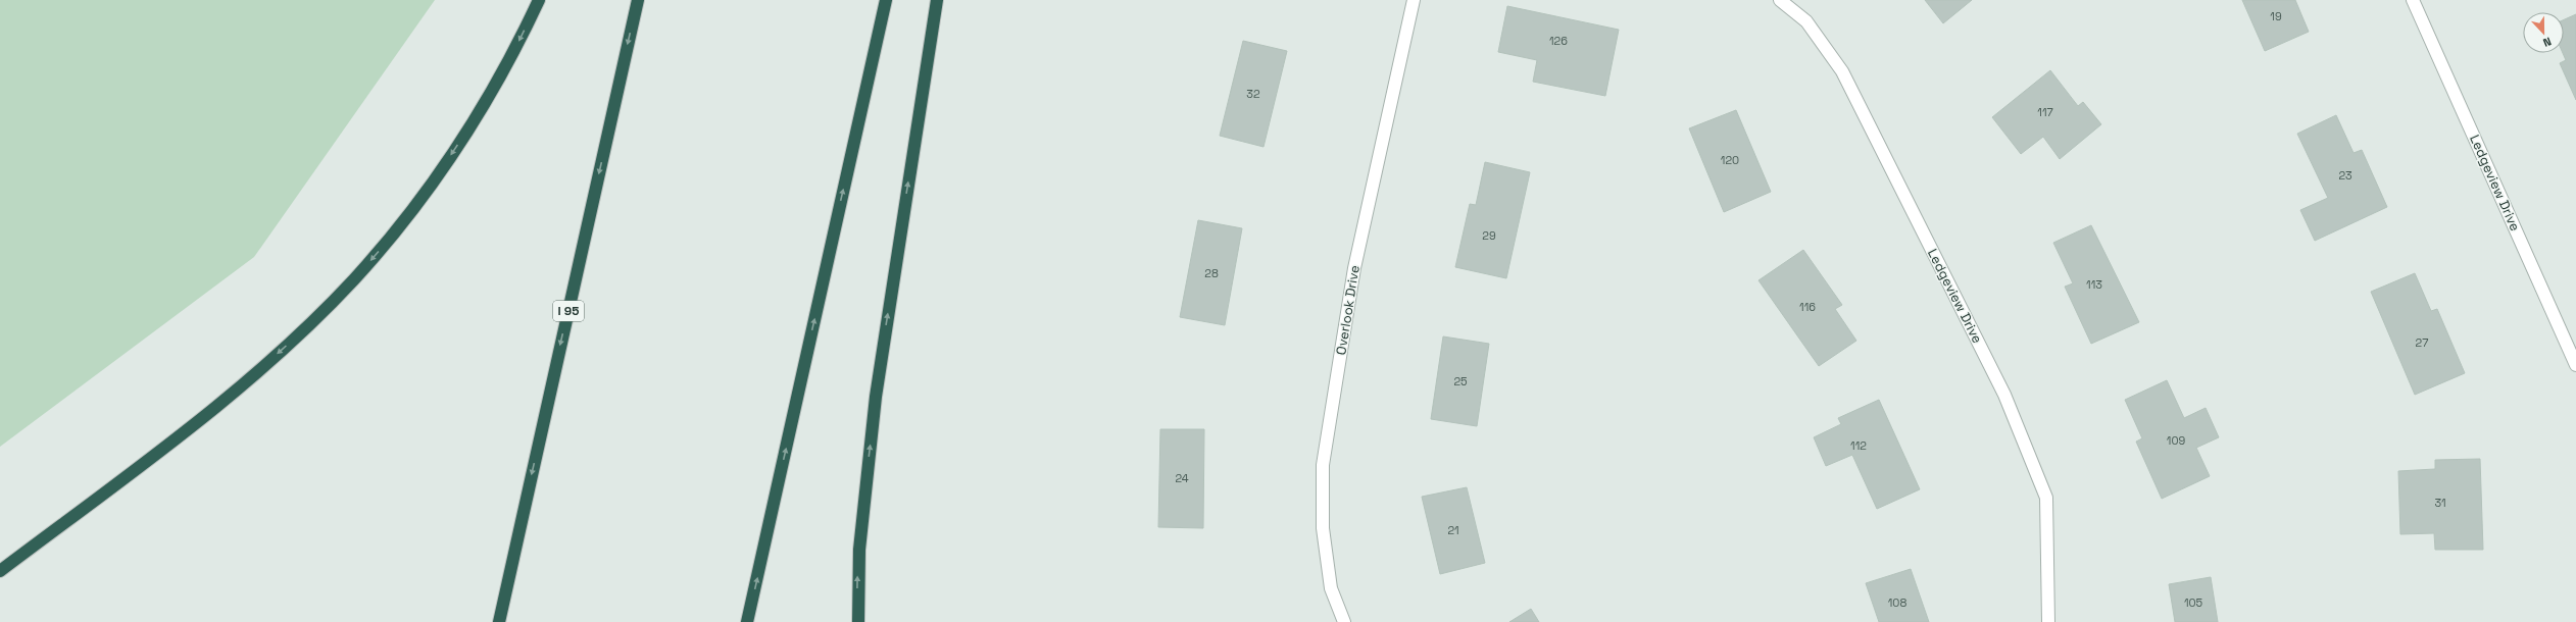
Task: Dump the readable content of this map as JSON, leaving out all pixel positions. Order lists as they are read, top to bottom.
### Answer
{
  "streets": {
    "highway": ["I 95"],
    "street": ["Ledgeview Drive", "Overlook Drive"]
  },
  "house_numbers": [
    "19",
    "126",
    "32",
    "117",
    "120",
    "23",
    "29",
    "28",
    "113",
    "116",
    "27",
    "25",
    "109",
    "112",
    "24",
    "31",
    "21",
    "108",
    "105"
  ],
  "north": "bottom"
}
